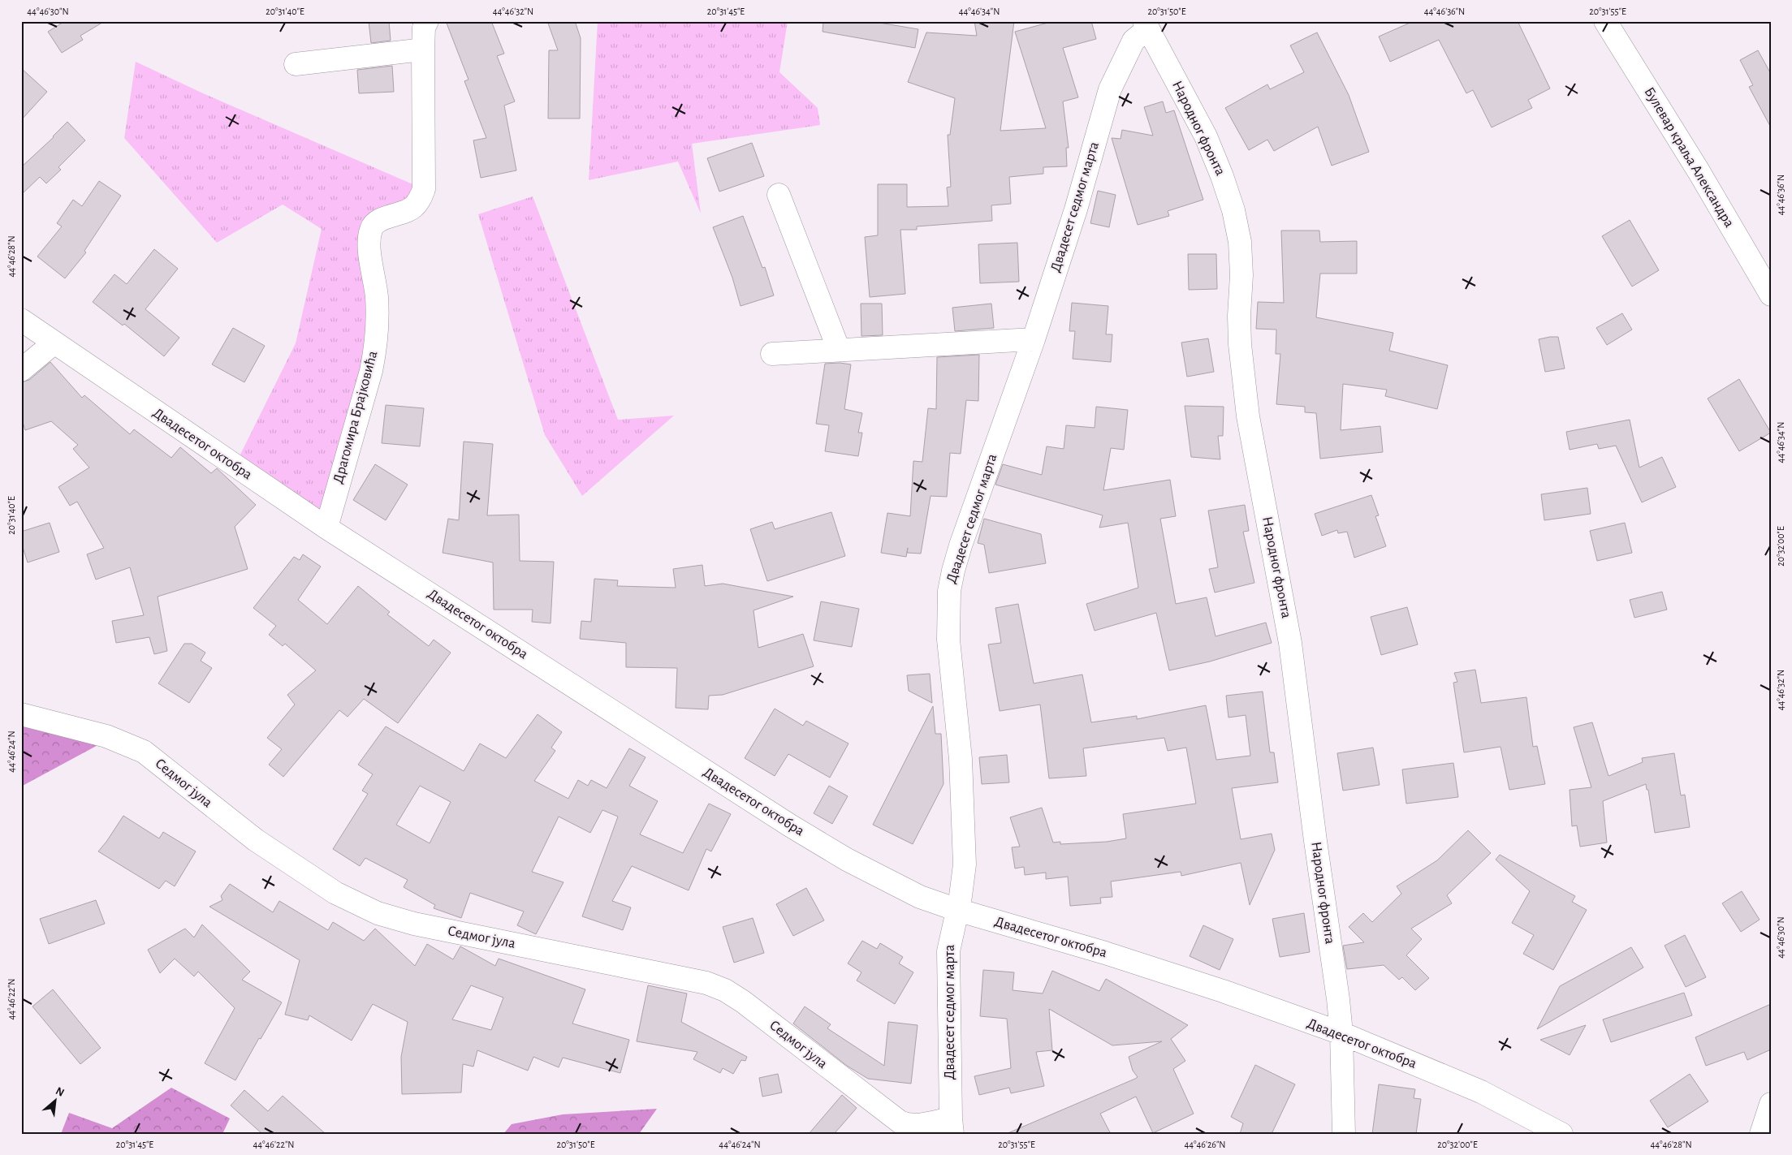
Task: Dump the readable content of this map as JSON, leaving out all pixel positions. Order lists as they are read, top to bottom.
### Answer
{
  "streets": {
    "street": [
      "Народног фронта",
      "Булевар краља Александра",
      "Двадесет седмог марта",
      "Драгомира Брајковића",
      "Двадесетог октобра",
      "Седмог јула"
    ]
  },
  "crossings": [
    ["Народног фронта", "Двадесет седмог марта"],
    ["Народног фронта", "Двадесетог октобра"],
    ["Двадесет седмог марта", "Двадесетог октобра"],
    ["Двадесет седмог марта", "Седмог јула"],
    ["Драгомира Брајковића", "Двадесетог октобра"]
  ],
  "north": "top right",
  "coordinates": [
    "44°46'30\"N",
    "20°31'40\"E",
    "44°46'32\"N",
    "20°31'45\"E",
    "44°46'34\"N",
    "20°31'50\"E",
    "44°46'36\"N",
    "20°31'55\"E",
    "44°46'28\"N",
    "20°32'00\"E",
    "44°46'24\"N",
    "44°46'22\"N",
    "44°46'26\"N"
  ]
}
